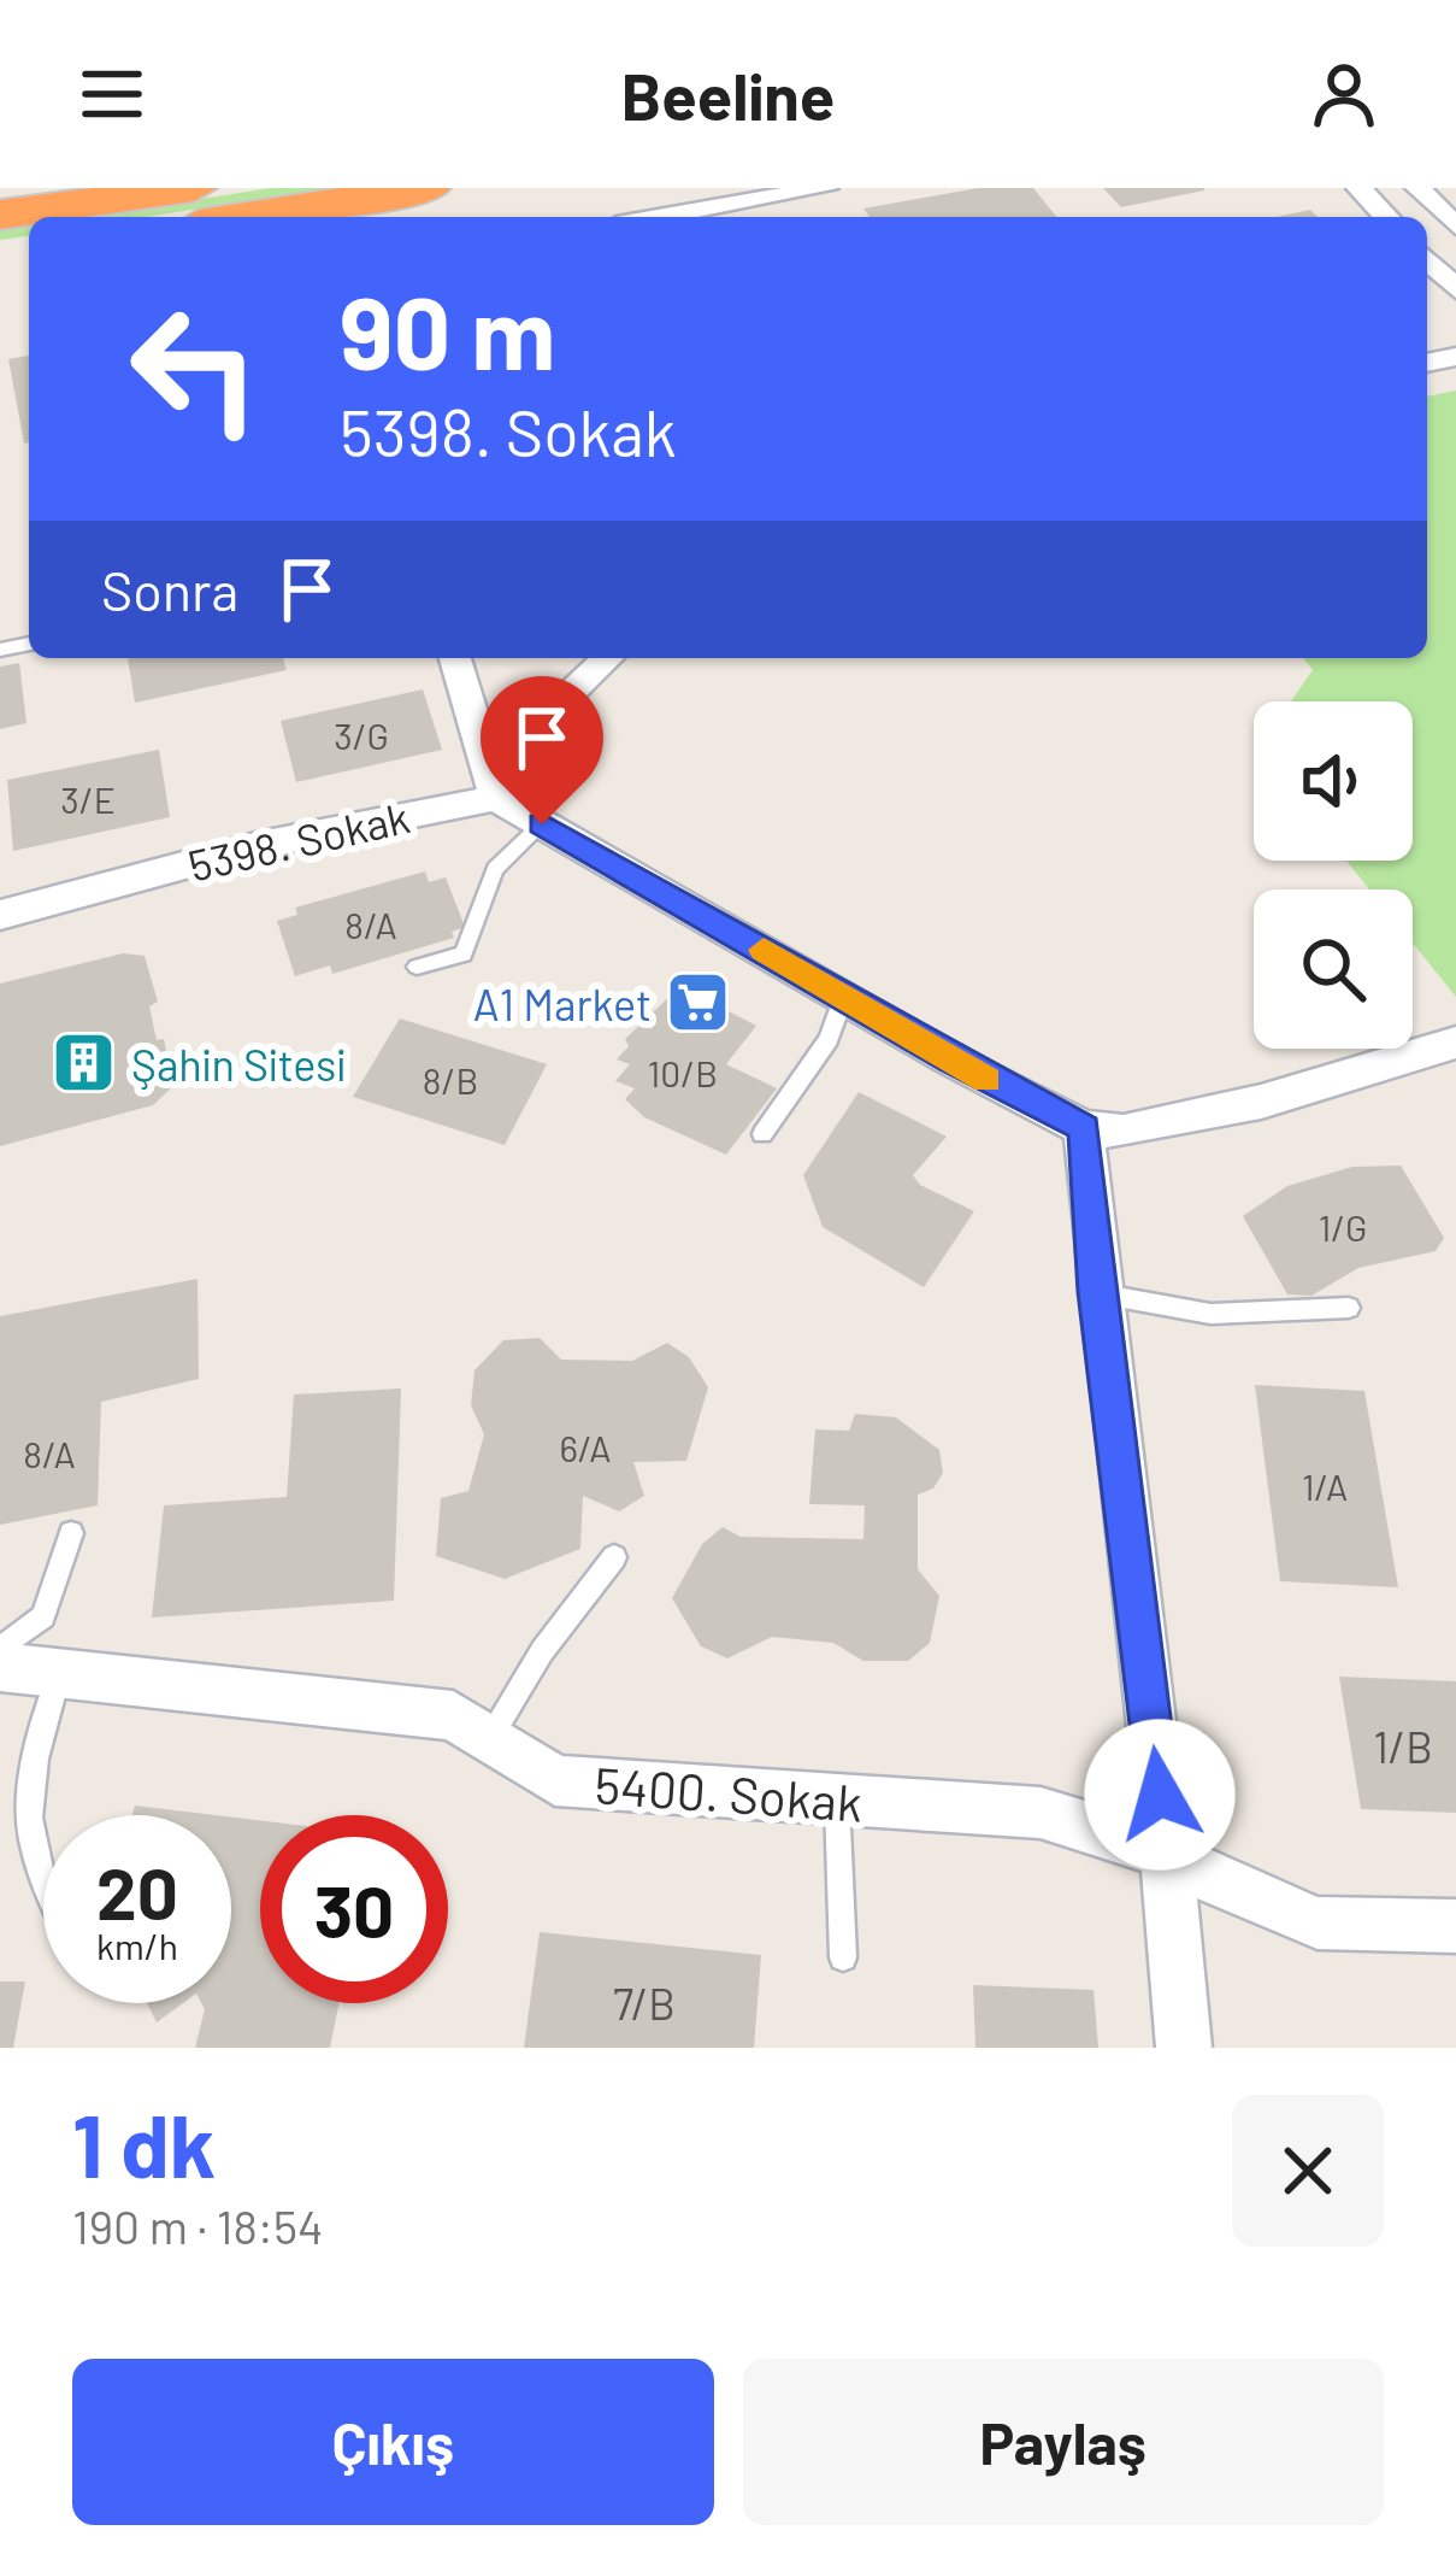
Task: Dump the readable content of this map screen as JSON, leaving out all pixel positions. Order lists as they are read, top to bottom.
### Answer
{
  "streets": {
    "street": ["5398. Sokak", "5400. Sokak"]
  },
  "places": {
    "supermarket": ["A1 Market"],
    "building": ["Şahin Sitesi"]
  },
  "house_numbers": [
    "3/G",
    "3/E",
    "8/A",
    "10/B",
    "8/B",
    "1/G",
    "6/A",
    "8/A",
    "1/A",
    "1/B",
    "7/B"
  ],
  "page": {
    "header": "Beeline",
    "turn": ["90 m", "5398. Sokak"],
    "then": "Sonra",
    "speed": "20 km/h",
    "limit": "30",
    "heading": ["1 dk", "190 m · 18:54"],
    "buttons": ["Çıkış", "Paylaş"]
  }
}
